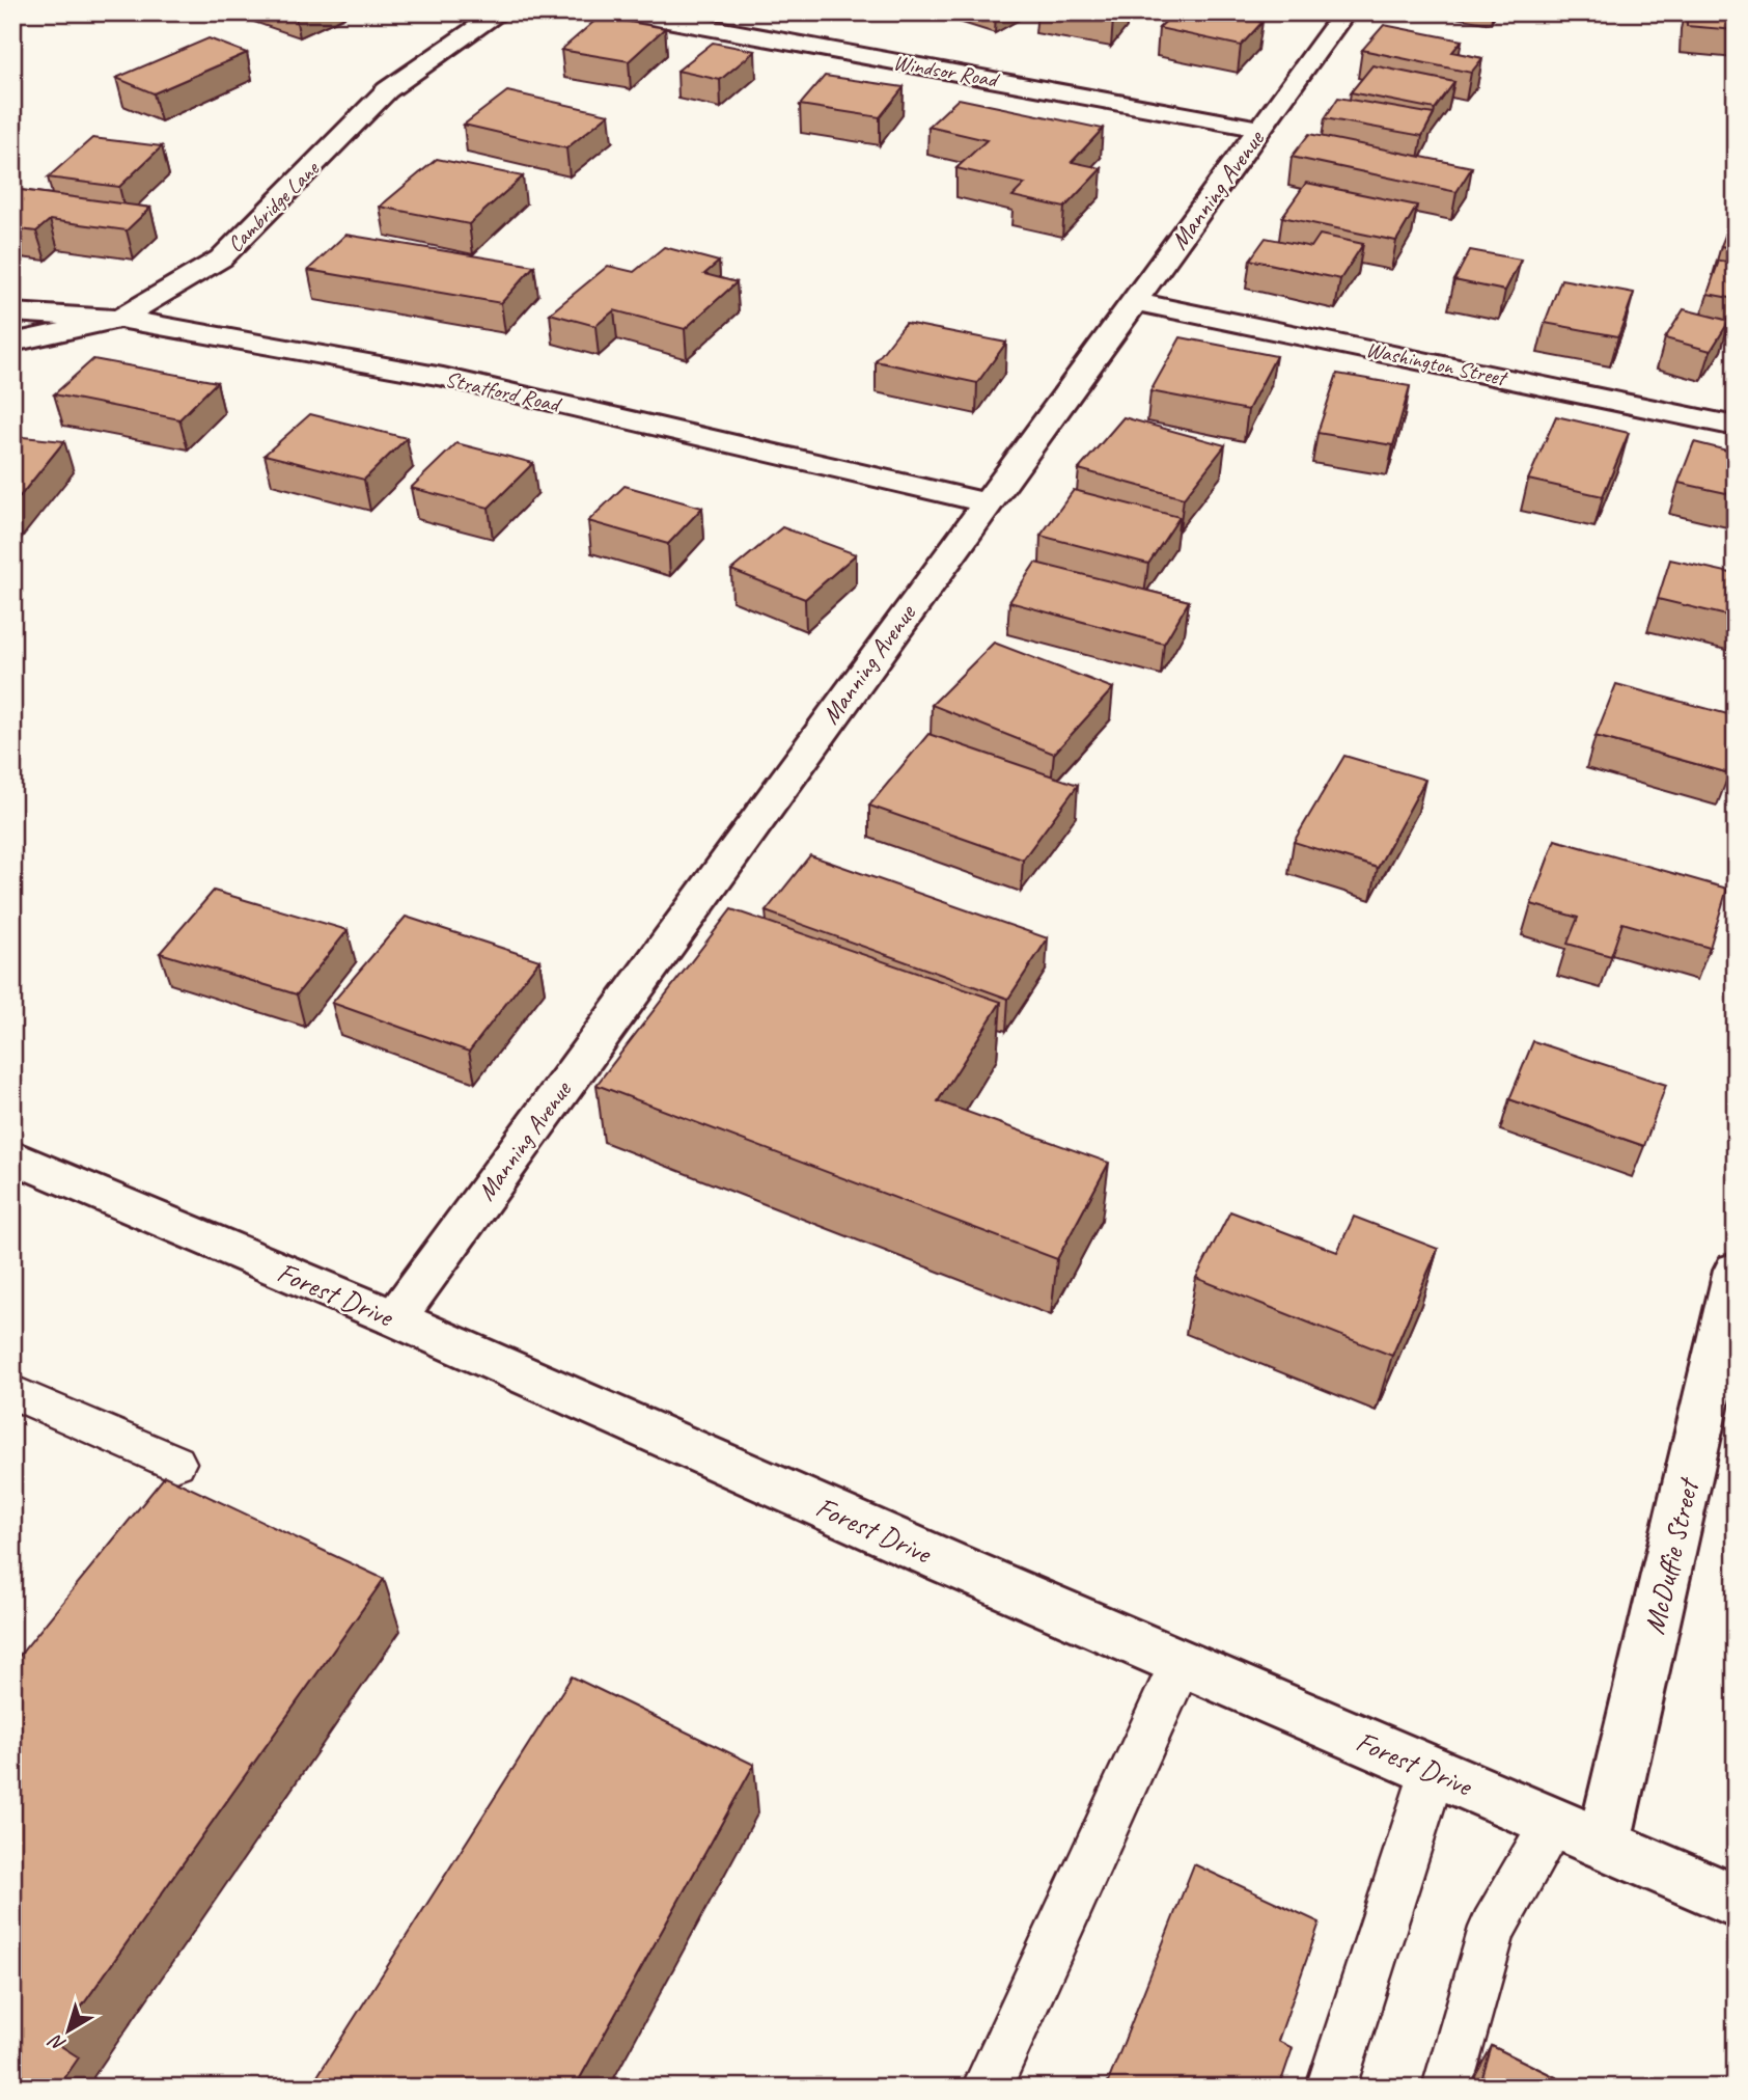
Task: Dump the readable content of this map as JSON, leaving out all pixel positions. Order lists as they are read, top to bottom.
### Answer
{
  "streets": {
    "street": [
      "Windsor Road",
      "Manning Avenue",
      "Cambridge Lane",
      "Washington Street",
      "Stratford Road",
      "Forest Drive",
      "McDuffie Street"
    ]
  },
  "crossings": [
    ["Windsor Road", "Manning Avenue"],
    ["Manning Avenue", "Washington Street"],
    ["Manning Avenue", "Stratford Road"],
    ["Manning Avenue", "Forest Drive"],
    ["Cambridge Lane", "Stratford Road"],
    ["Forest Drive", "McDuffie Street"]
  ],
  "north": "bottom left"
}
